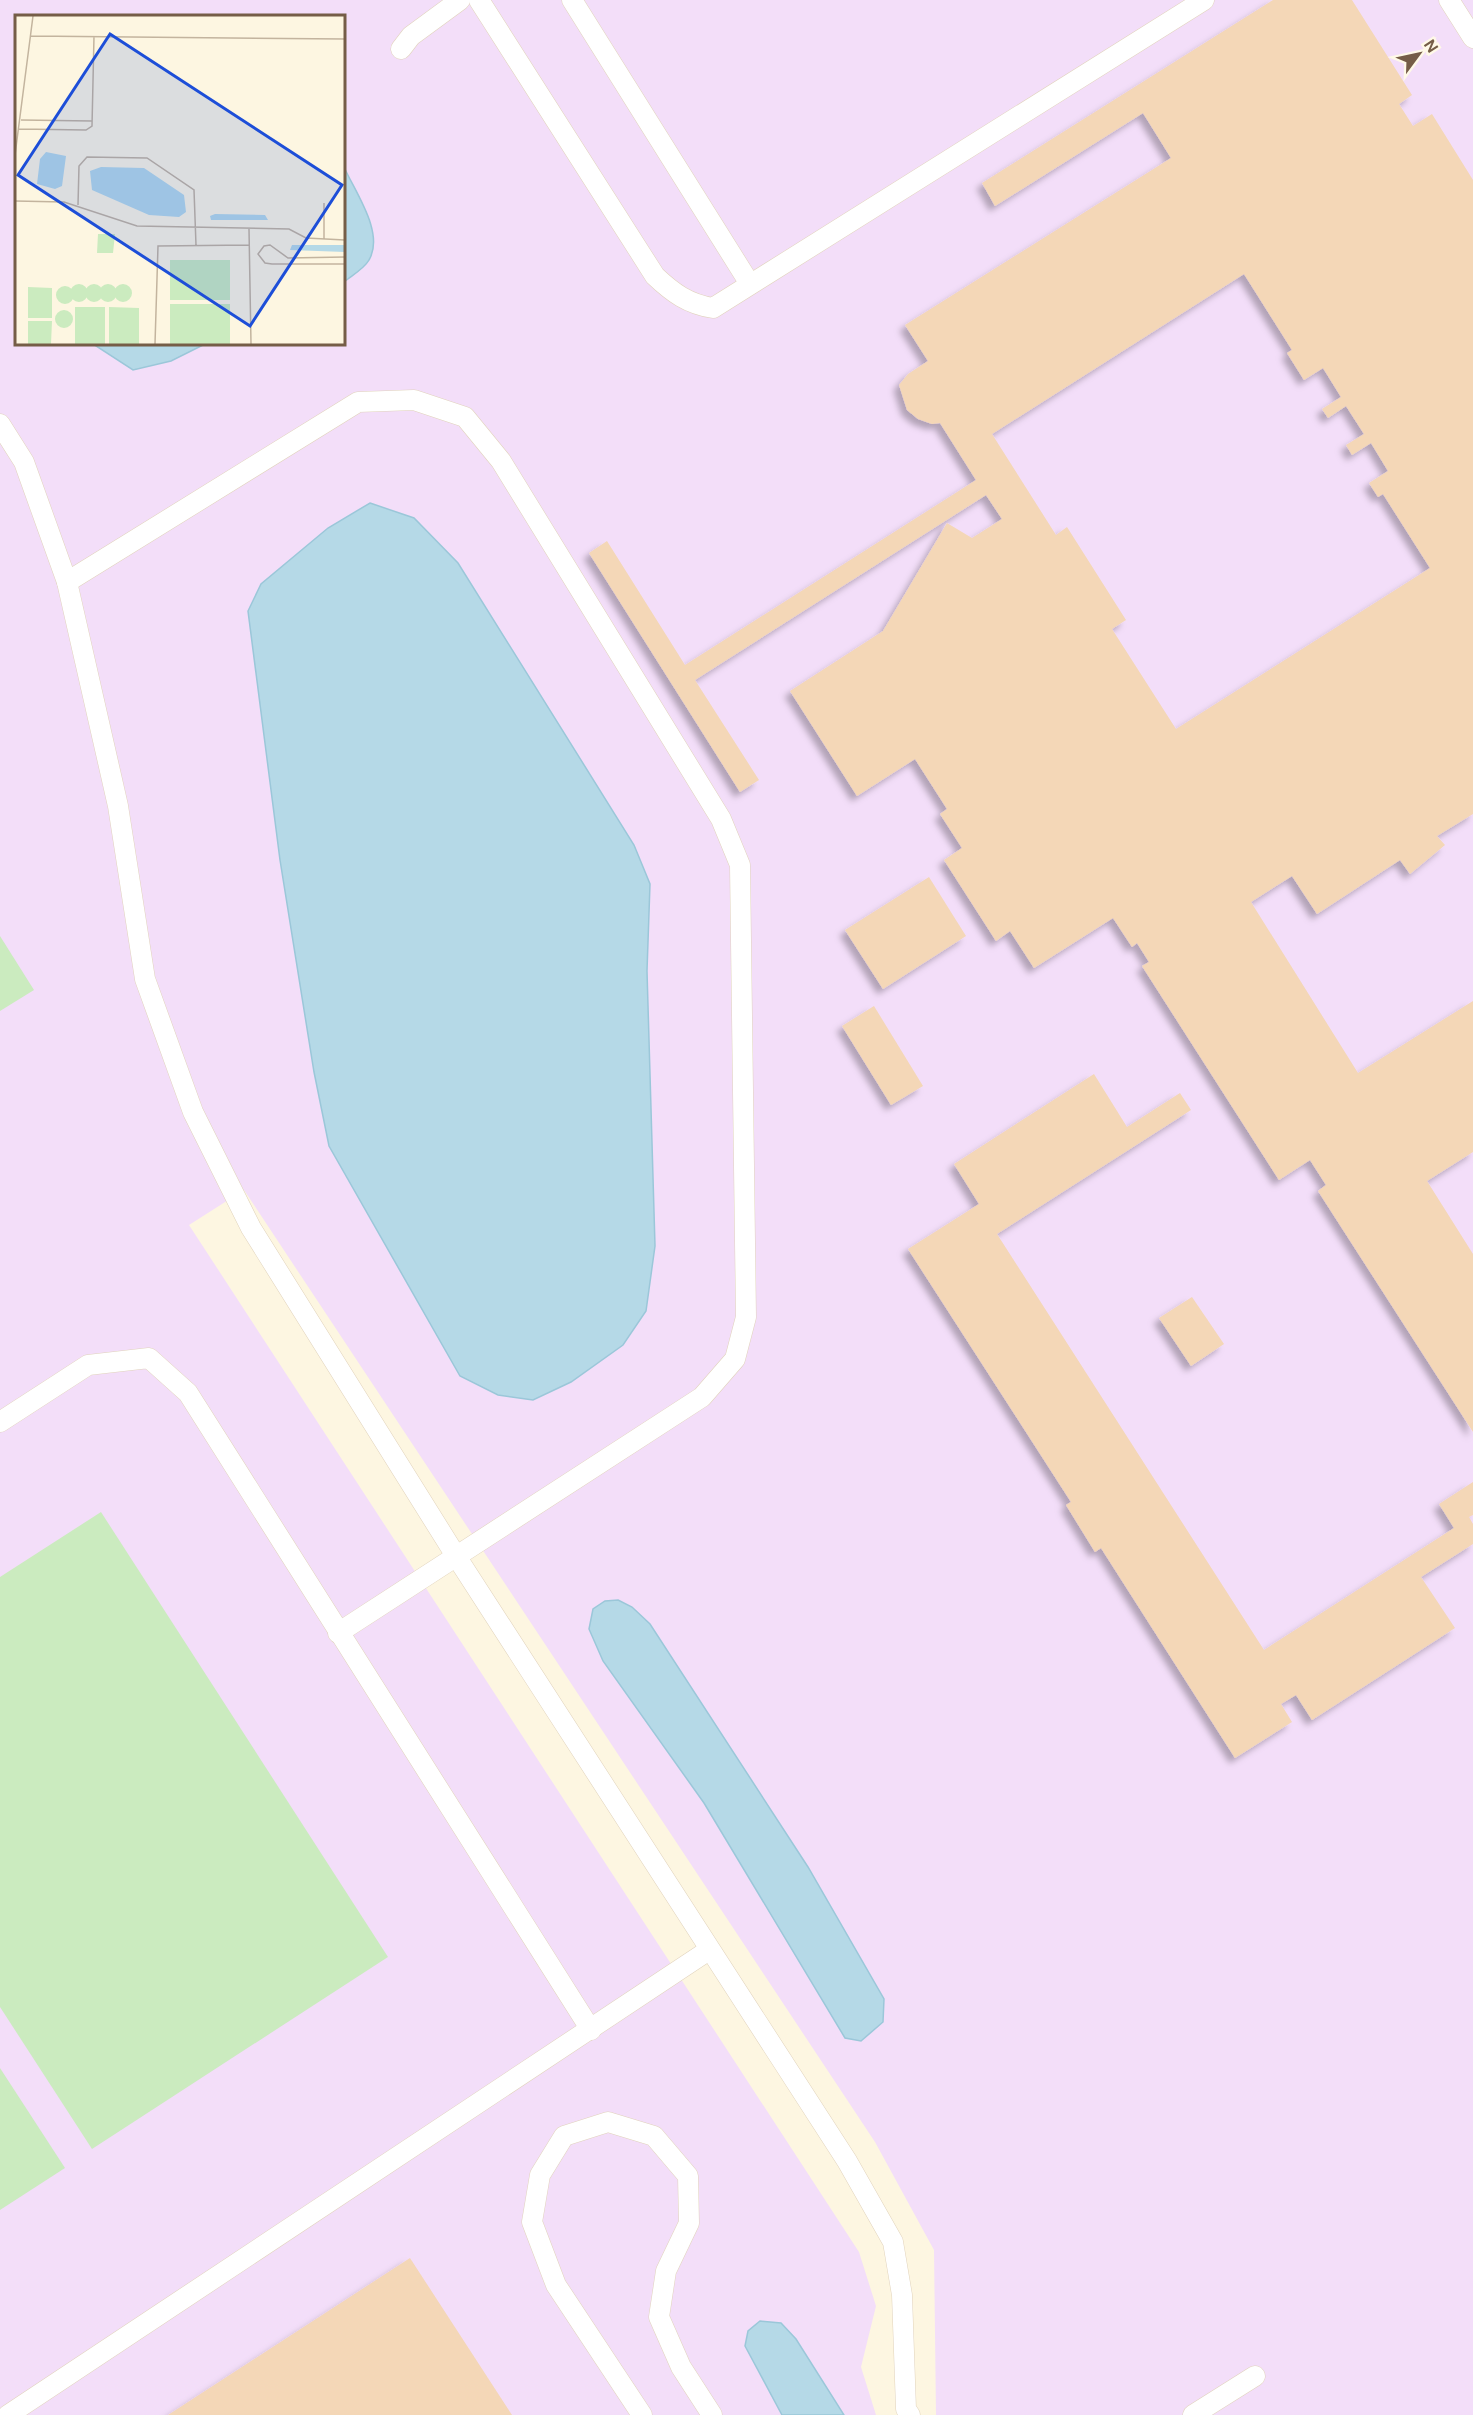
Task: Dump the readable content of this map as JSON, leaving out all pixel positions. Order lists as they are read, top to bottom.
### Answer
{
  "north": "top right"
}
